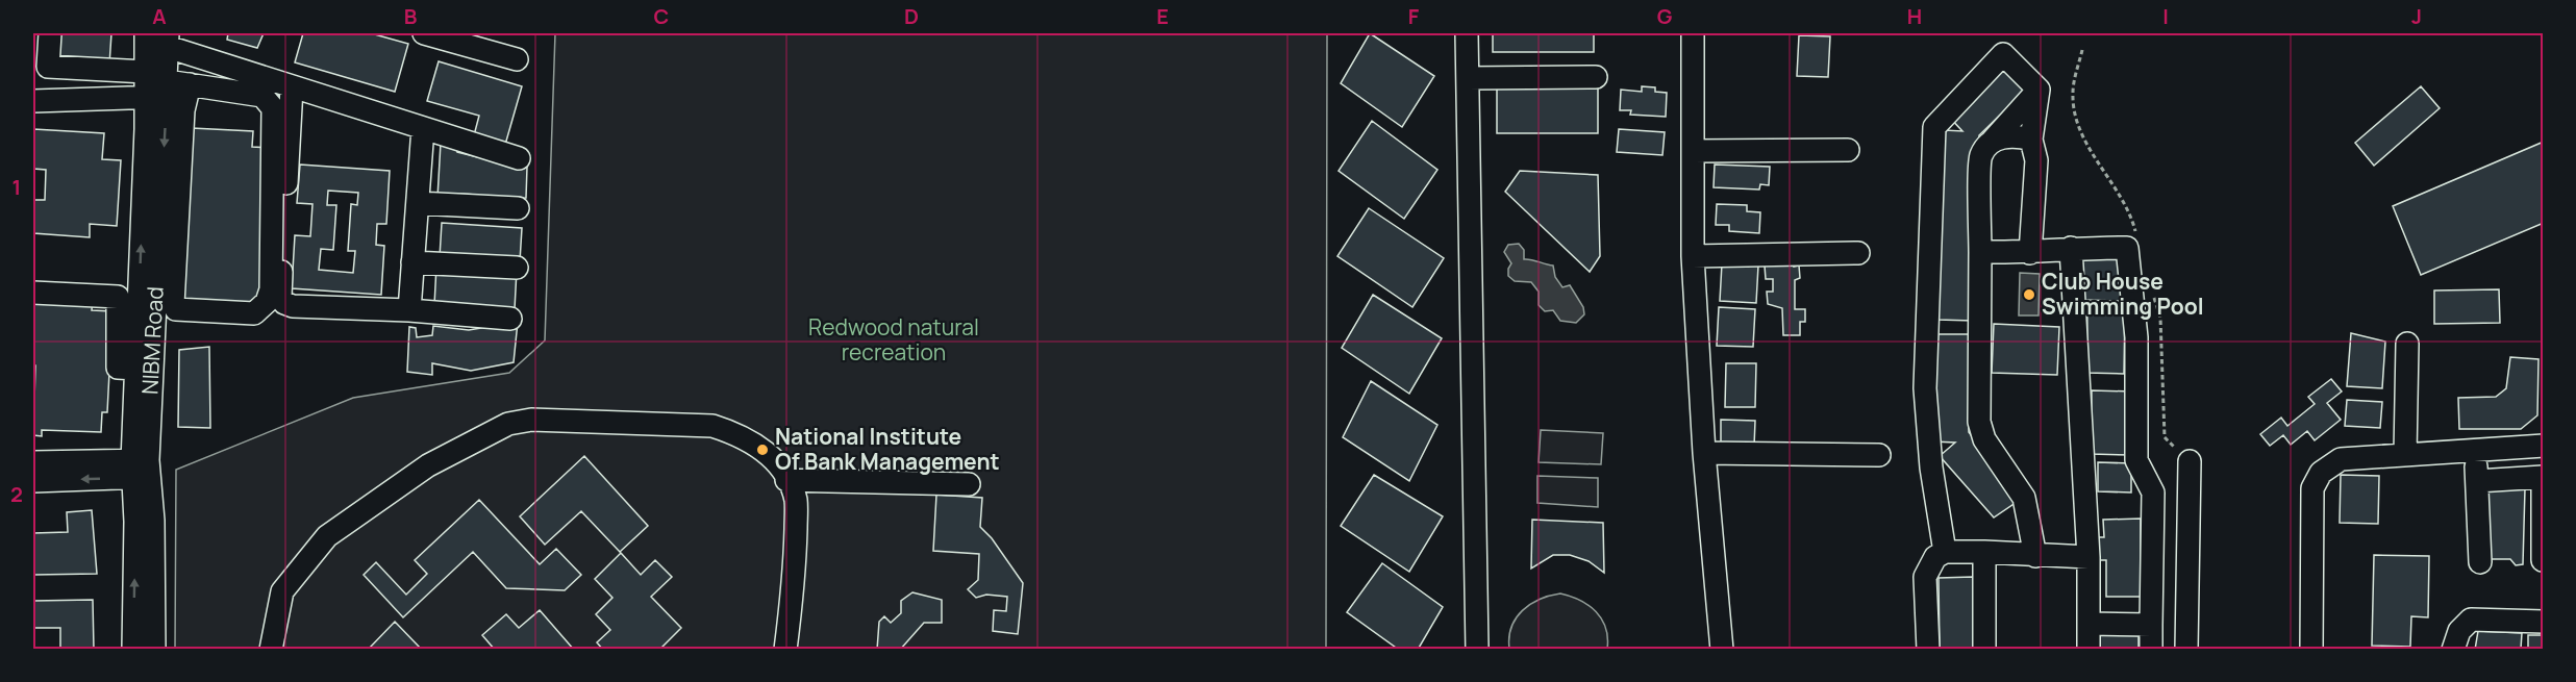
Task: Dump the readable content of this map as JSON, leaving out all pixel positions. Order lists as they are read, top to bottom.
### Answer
{
  "streets": {
    "street": ["NIBM Road"]
  },
  "parks": ["Redwood natural recreation"],
  "places": ["Club House Swimming Pool", "National Institute Of Bank Management"],
  "grid": {
    "columns": [
      "A",
      "B",
      "C",
      "D",
      "E",
      "F",
      "G",
      "H",
      "I",
      "J"
    ],
    "rows": ["1", "2"]
  }
}
